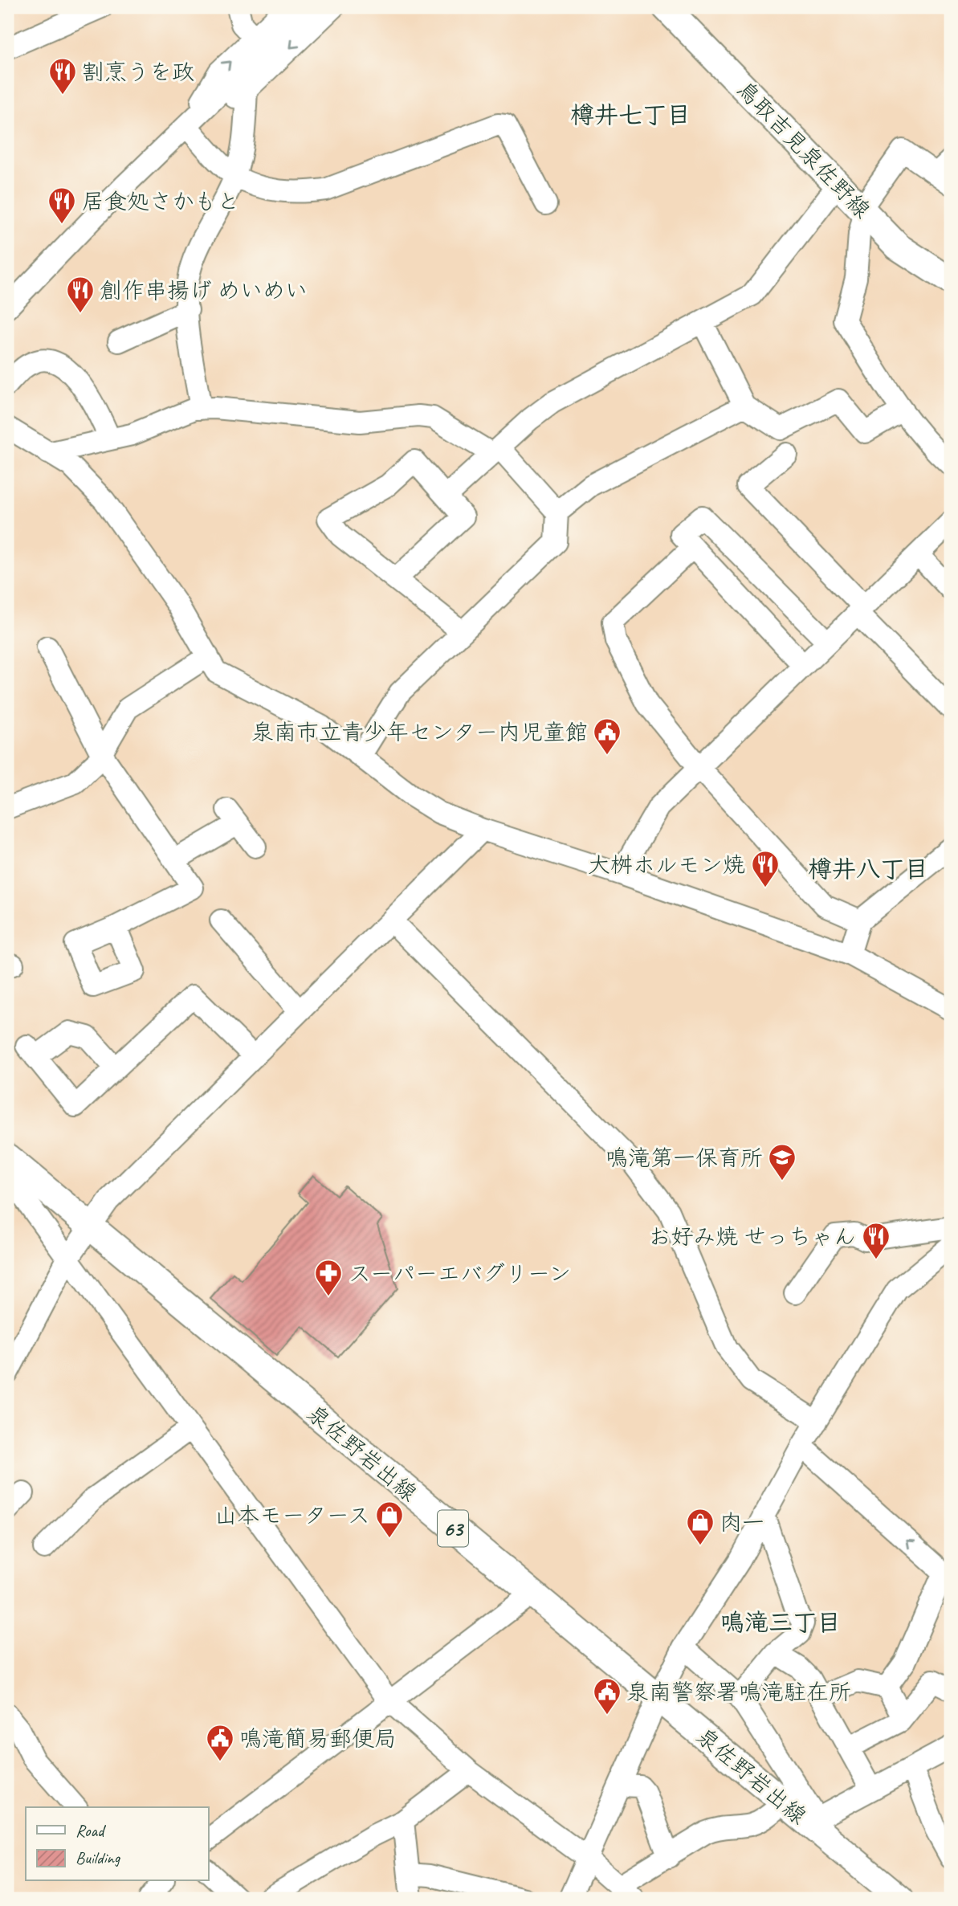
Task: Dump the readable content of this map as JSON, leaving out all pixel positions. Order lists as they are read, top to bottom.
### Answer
{
  "streets": {
    "main road": ["鳥取吉見泉佐野線", "泉佐野岩出線", "63"]
  },
  "districts": ["樽井七丁目", "樽井八丁目", "鳴滝三丁目"],
  "places": {
    "restaurant": [
      "割烹うを政",
      "居食処さかもと",
      "創作串揚げ めいめい",
      "大桝ホルモン焼",
      "お好み焼 せっちゃん"
    ],
    "public building": ["泉南市立青少年センター内児童館", "泉南警察署鳴滝駐在所", "鳴滝簡易郵便局"],
    "school or university": ["鳴滝第一保育所"],
    "pharmacy": ["スーパーエバグリーン"],
    "shop": ["山本モータース", "肉一"]
  },
  "legend": ["Road", "Building"]
}
